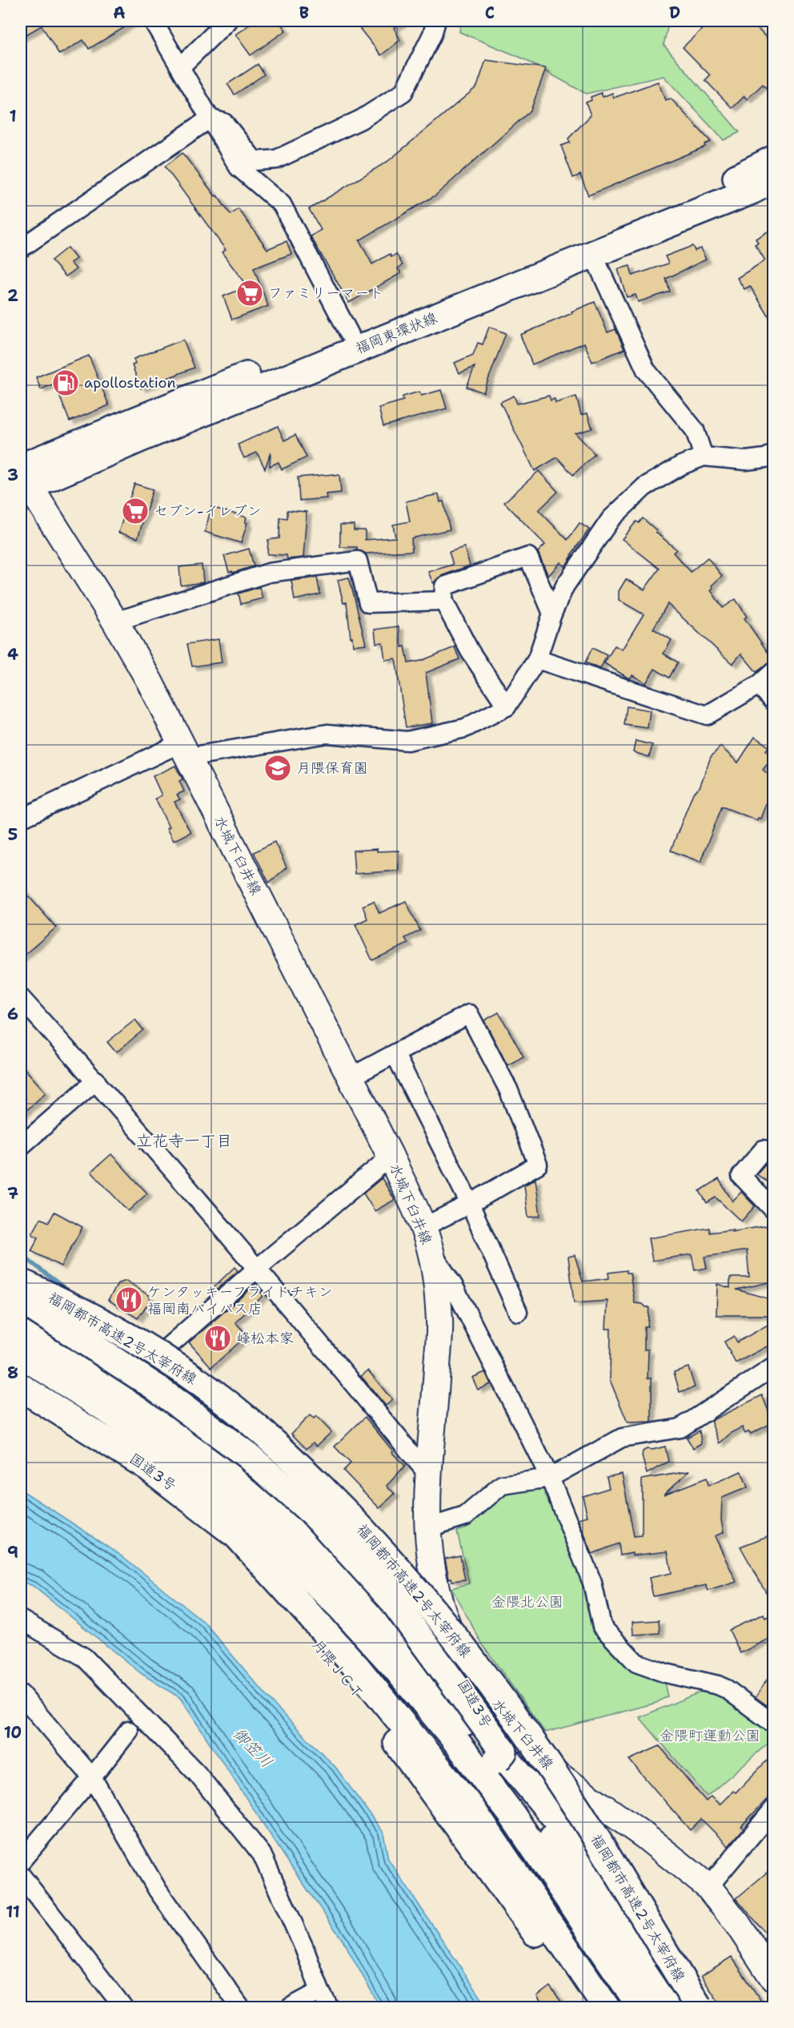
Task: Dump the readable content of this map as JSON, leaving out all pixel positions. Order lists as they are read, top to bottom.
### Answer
{
  "streets": {
    "main road": [
      "福岡東環状線",
      "水城下臼井線",
      "福岡都市高速2号太宰府線",
      "国道3号",
      "月隈ＪＣＴ"
    ]
  },
  "crossings": [
    ["福岡東環状線", "水城下臼井線"],
    ["福岡都市高速2号太宰府線", "国道3号"]
  ],
  "districts": ["立花寺一丁目"],
  "water": ["御笠川"],
  "parks": ["金隈北公園", "金隈町運動公園"],
  "places": {
    "supermarket": ["ファミリーマート", "セブン-イレブン"],
    "fuel station": ["apollostation"],
    "school or university": ["月隈保育園"],
    "restaurant": ["ケンタッキーフライドチキン 福岡南バイパス店", "峰松本家"]
  },
  "grid": {
    "columns": [
      "A",
      "B",
      "C",
      "D"
    ],
    "rows": [
      "1",
      "2",
      "3",
      "4",
      "5",
      "6",
      "7",
      "8",
      "9",
      "10",
      "11"
    ]
  }
}
